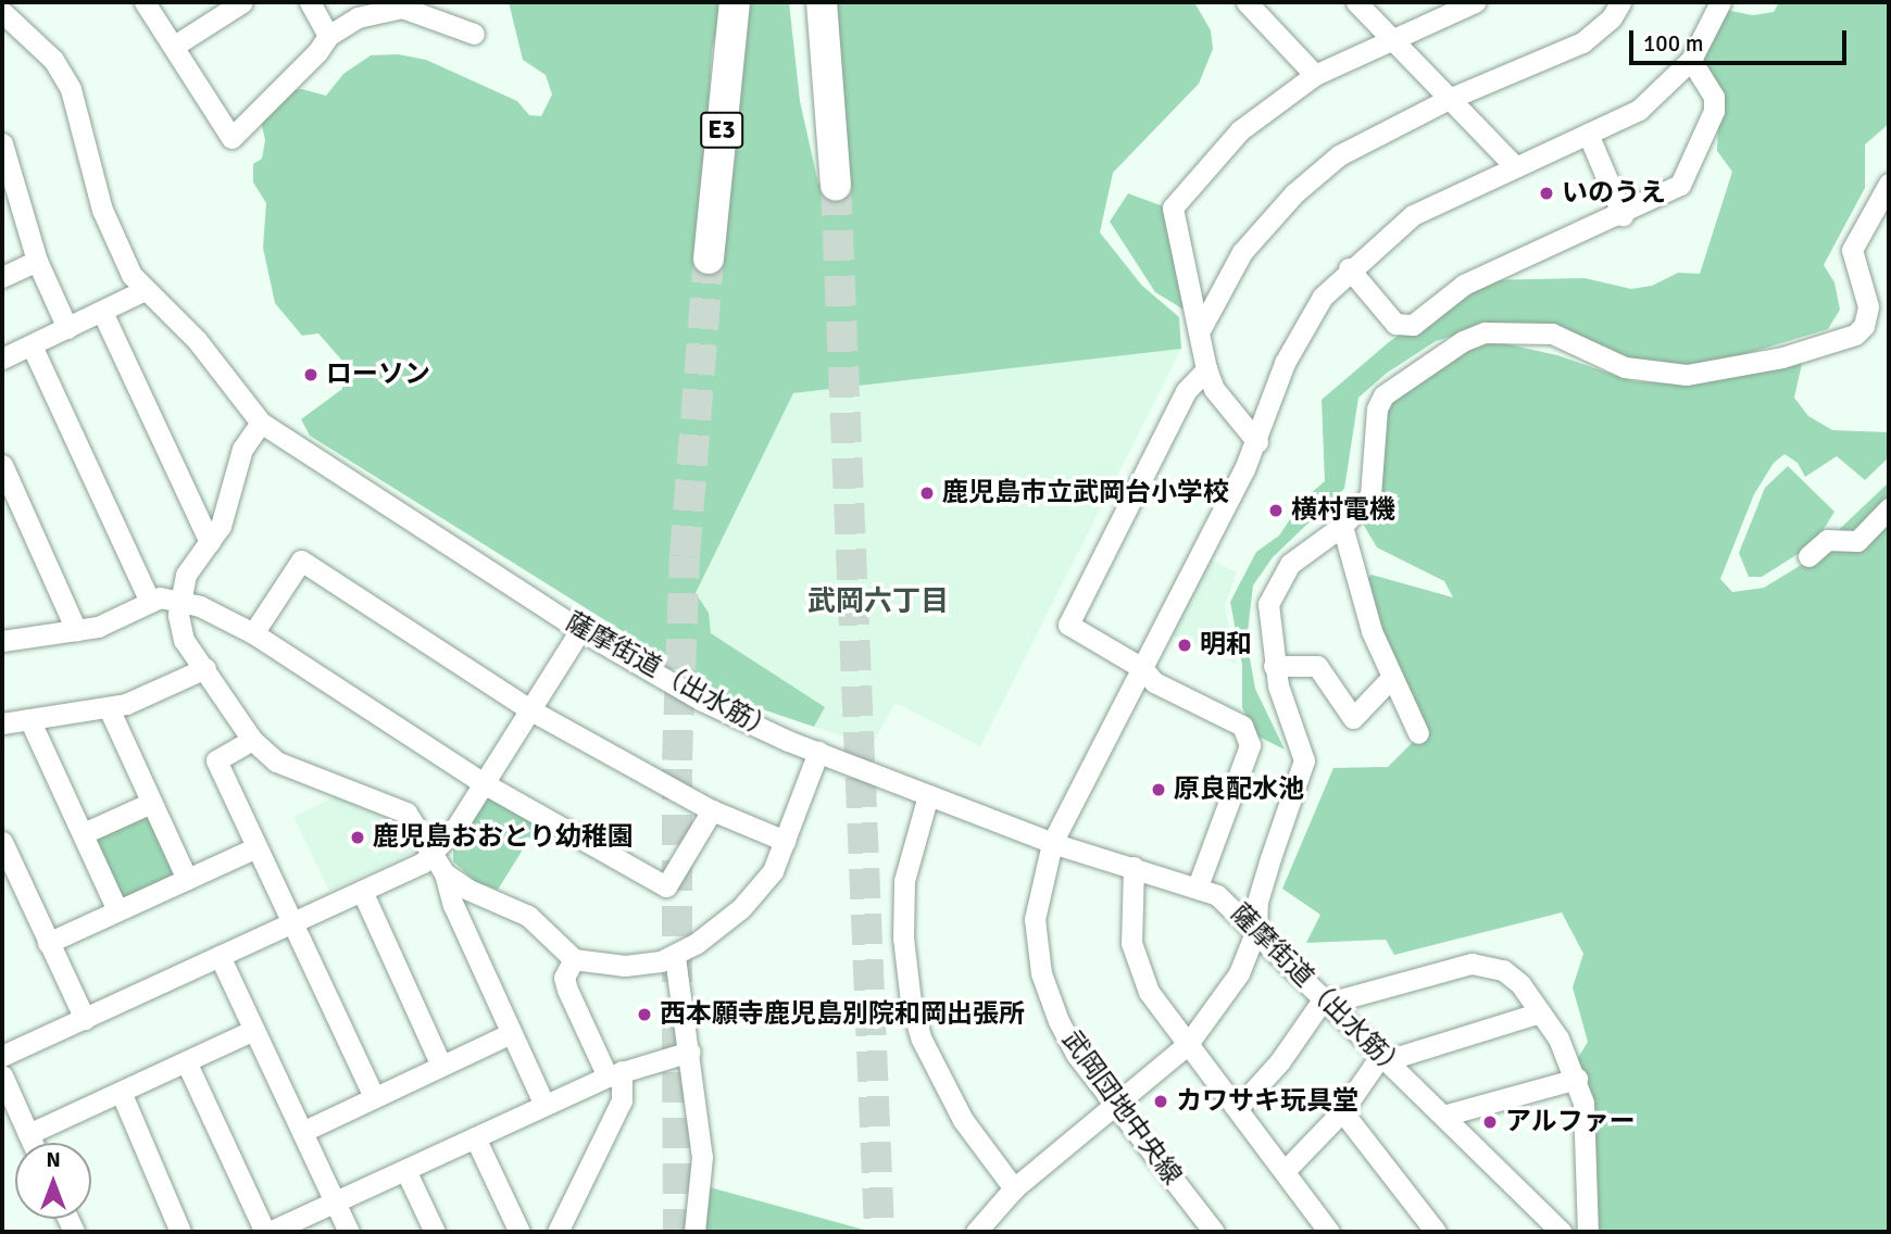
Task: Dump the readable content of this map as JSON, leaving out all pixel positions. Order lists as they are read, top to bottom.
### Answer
{
  "streets": {
    "highway": ["E3"],
    "street": ["薩摩街道（出水筋）", "武岡団地中央線"]
  },
  "crossings": [
    ["薩摩街道（出水筋）", "武岡団地中央線"]
  ],
  "districts": ["武岡六丁目"],
  "places": [
    "いのうえ",
    "ローソン",
    "鹿児島市立武岡台小学校",
    "横村電機",
    "明和",
    "原良配水池",
    "鹿児島おおとり幼稚園",
    "西本願寺鹿児島別院和岡出張所",
    "カワサキ玩具堂",
    "アルファー"
  ],
  "scale_bar": "100 m",
  "north": "top"
}
